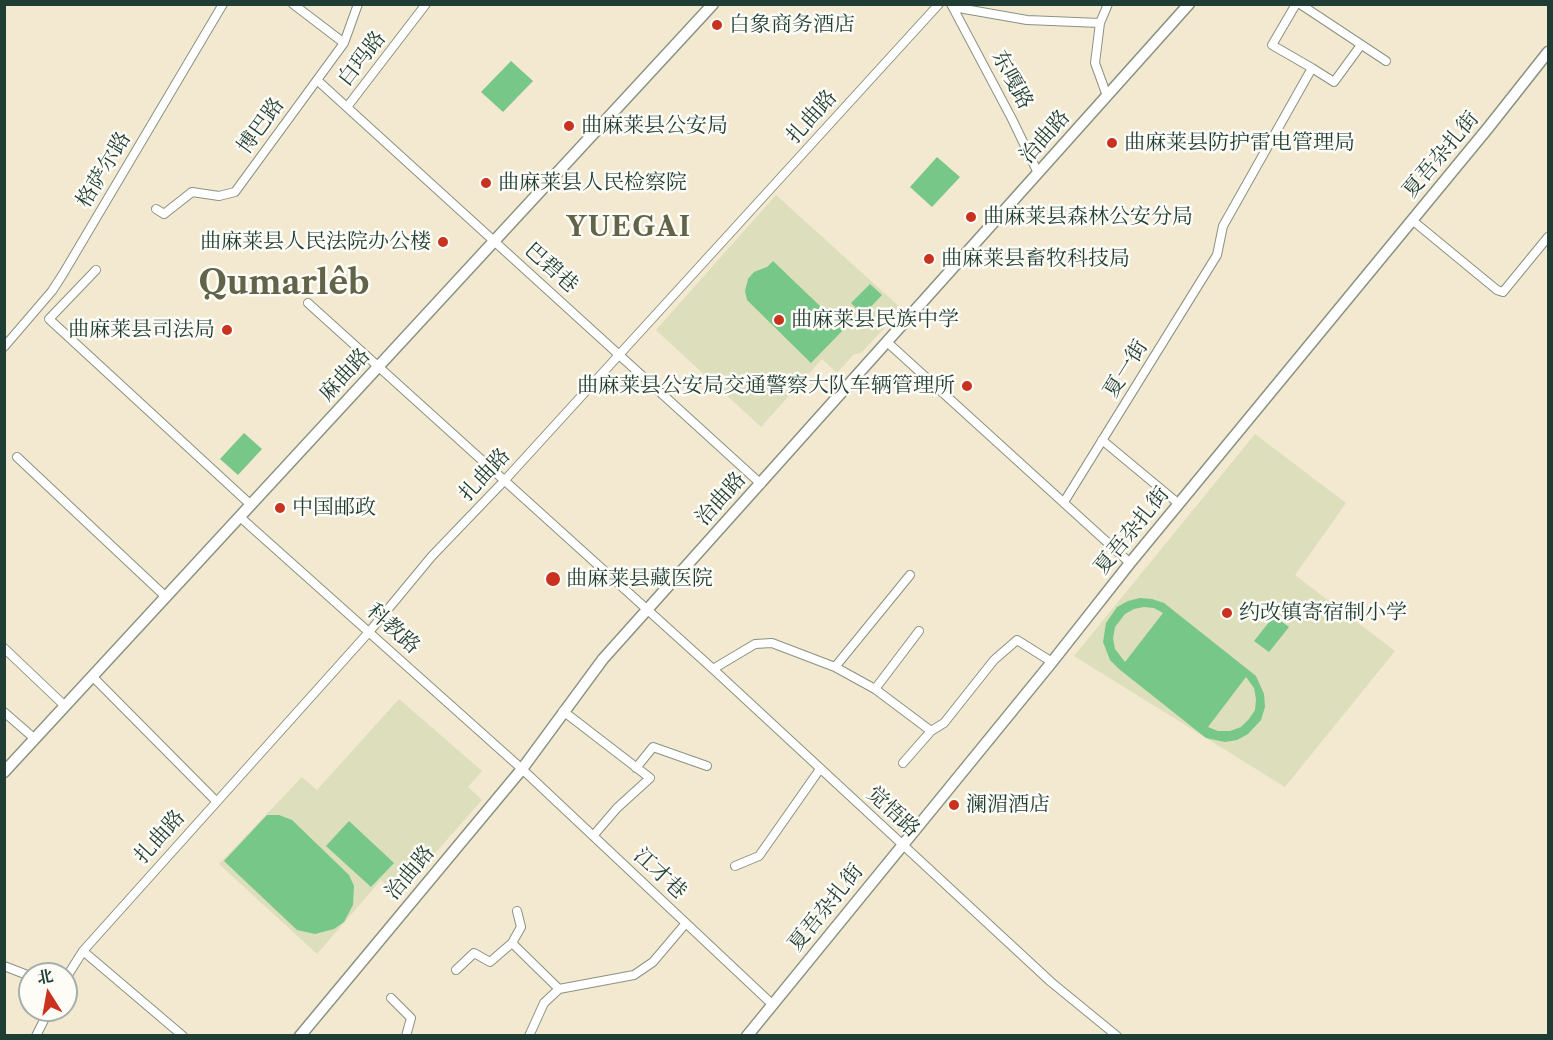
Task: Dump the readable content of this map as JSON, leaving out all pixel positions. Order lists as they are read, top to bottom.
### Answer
{
  "streets": {
    "main road": ["治曲路", "夏吾杂扎街", "麻曲路"],
    "street": [
      "白玛路",
      "东嘎路",
      "扎曲路",
      "博巴路",
      "格萨尔路",
      "巴碧巷",
      "夏一街",
      "科教路",
      "觉悟路",
      "江才巷"
    ]
  },
  "crossings": [
    ["白玛路", "巴碧巷"],
    ["东嘎路", "治曲路"],
    ["扎曲路", "巴碧巷"],
    ["扎曲路", "科教路"],
    ["扎曲路", "觉悟路"],
    ["博巴路", "巴碧巷"],
    ["治曲路", "巴碧巷"],
    ["治曲路", "科教路"],
    ["治曲路", "觉悟路"],
    ["治曲路", "江才巷"],
    ["夏吾杂扎街", "觉悟路"],
    ["夏吾杂扎街", "江才巷"],
    ["巴碧巷", "麻曲路"],
    ["麻曲路", "科教路"],
    ["麻曲路", "觉悟路"],
    ["科教路", "江才巷"]
  ],
  "districts": ["YUEGAI", "Qumarlêb"],
  "places": [
    "白象商务酒店",
    "曲麻莱县公安局",
    "曲麻莱县防护雷电管理局",
    "曲麻莱县人民检察院",
    "曲麻莱县森林公安分局",
    "曲麻莱县人民法院办公楼",
    "曲麻莱县畜牧科技局",
    "曲麻莱县民族中学",
    "曲麻莱县司法局",
    "曲麻莱县公安局交通警察大队车辆管理所",
    "中国邮政",
    "曲麻莱县藏医院",
    "约改镇寄宿制小学",
    "澜湄酒店"
  ],
  "north": "top"
}
